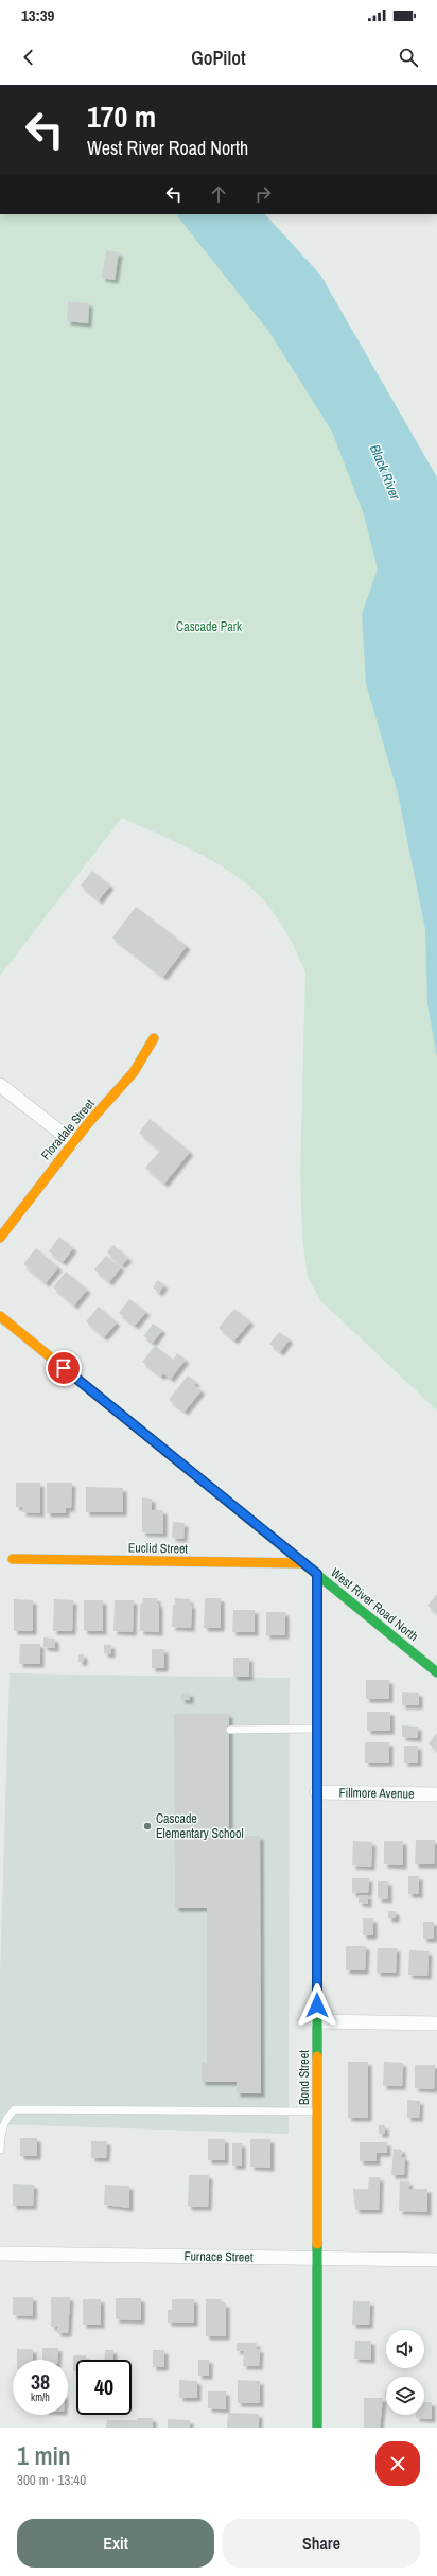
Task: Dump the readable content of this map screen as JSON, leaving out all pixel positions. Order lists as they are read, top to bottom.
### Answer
{
  "streets": {
    "street": [
      "Floradale Street",
      "Euclid Street",
      "West River Road North",
      "Fillmore Avenue",
      "Bond Street",
      "Furnace Street"
    ]
  },
  "crossings": [
    ["Euclid Street", "West River Road North"],
    ["West River Road North", "Bond Street"],
    ["Fillmore Avenue", "Bond Street"],
    ["Bond Street", "Furnace Street"]
  ],
  "water": ["Black River"],
  "parks": ["Cascade Park"],
  "places": ["Cascade Elementary School"],
  "page": {
    "status": "13:39",
    "header": "GoPilot",
    "turn": ["170 m", "West River Road North"],
    "speed": "38 km/h",
    "limit": "40",
    "heading": ["1 min", "300 m · 13:40"],
    "buttons": ["Exit", "Share"]
  }
}
